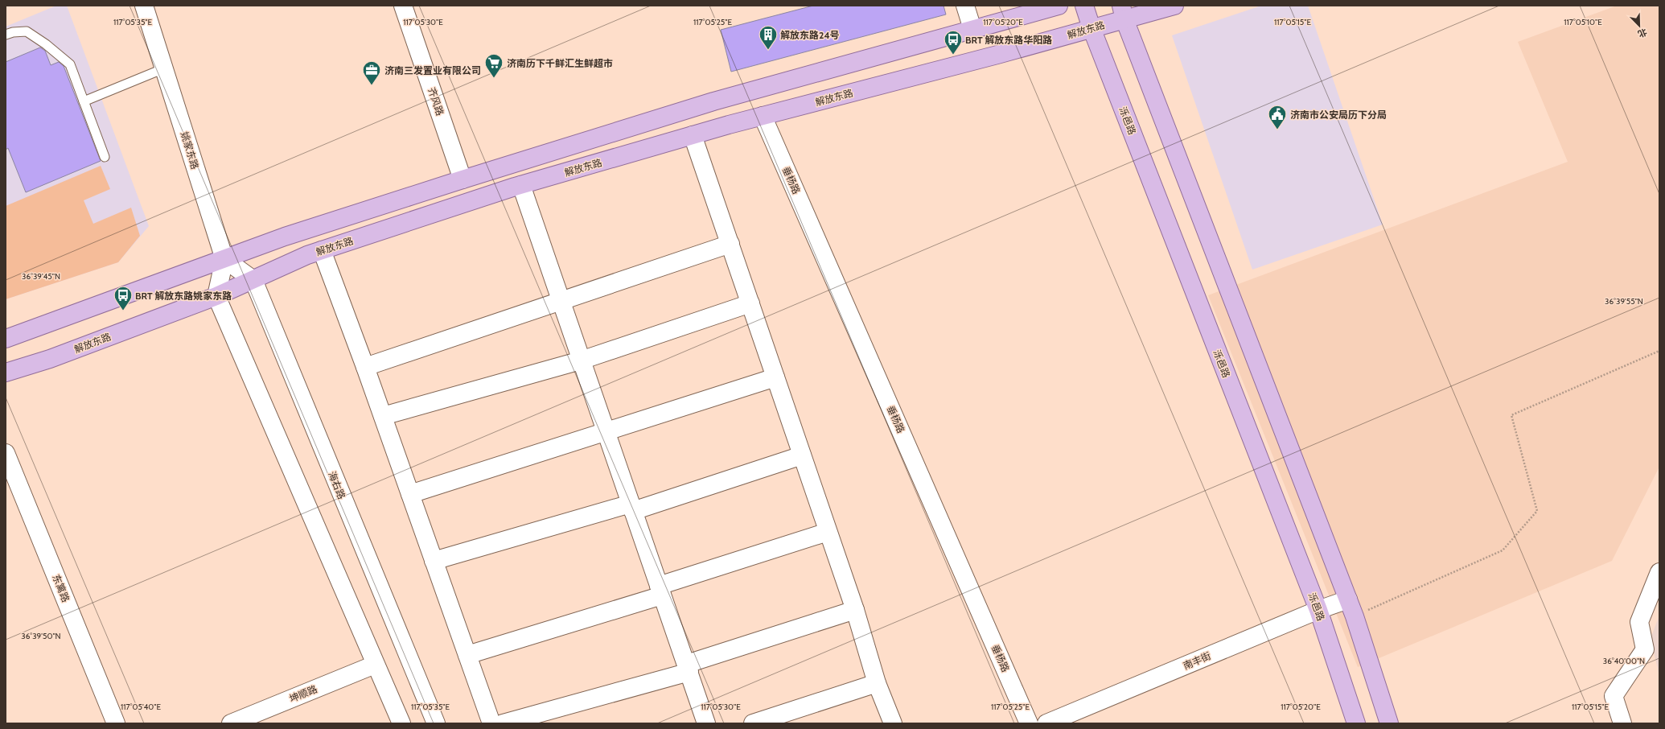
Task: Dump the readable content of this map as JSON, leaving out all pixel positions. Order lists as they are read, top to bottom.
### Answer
{
  "streets": {
    "main road": ["解放东路", "泺邑路"],
    "street": [
      "齐风路",
      "姚家东路",
      "垂杨路",
      "海右路",
      "东篱路",
      "南丰街",
      "坤顺路"
    ]
  },
  "crossings": [
    ["解放东路", "泺邑路"],
    ["解放东路", "姚家东路"],
    ["解放东路", "垂杨路"],
    ["解放东路", "海右路"],
    ["泺邑路", "南丰街"]
  ],
  "places": {
    "building": ["解放东路24号"],
    "bus stop": ["BRT 解放东路华阳路", "BRT 解放东路姚家东路"],
    "supermarket": ["济南历下千鲜汇生鲜超市"],
    "office": ["济南三发置业有限公司"],
    "public building": ["济南市公安局历下分局"]
  },
  "north": "bottom right",
  "coordinates": [
    "117°05'35\"E",
    "117°05'30\"E",
    "117°05'25\"E",
    "117°05'20\"E",
    "117°05'15\"E",
    "117°05'10\"E",
    "36°39'45\"N",
    "36°39'55\"N",
    "36°39'50\"N",
    "36°40'00\"N",
    "117°05'40\"E"
  ]
}
